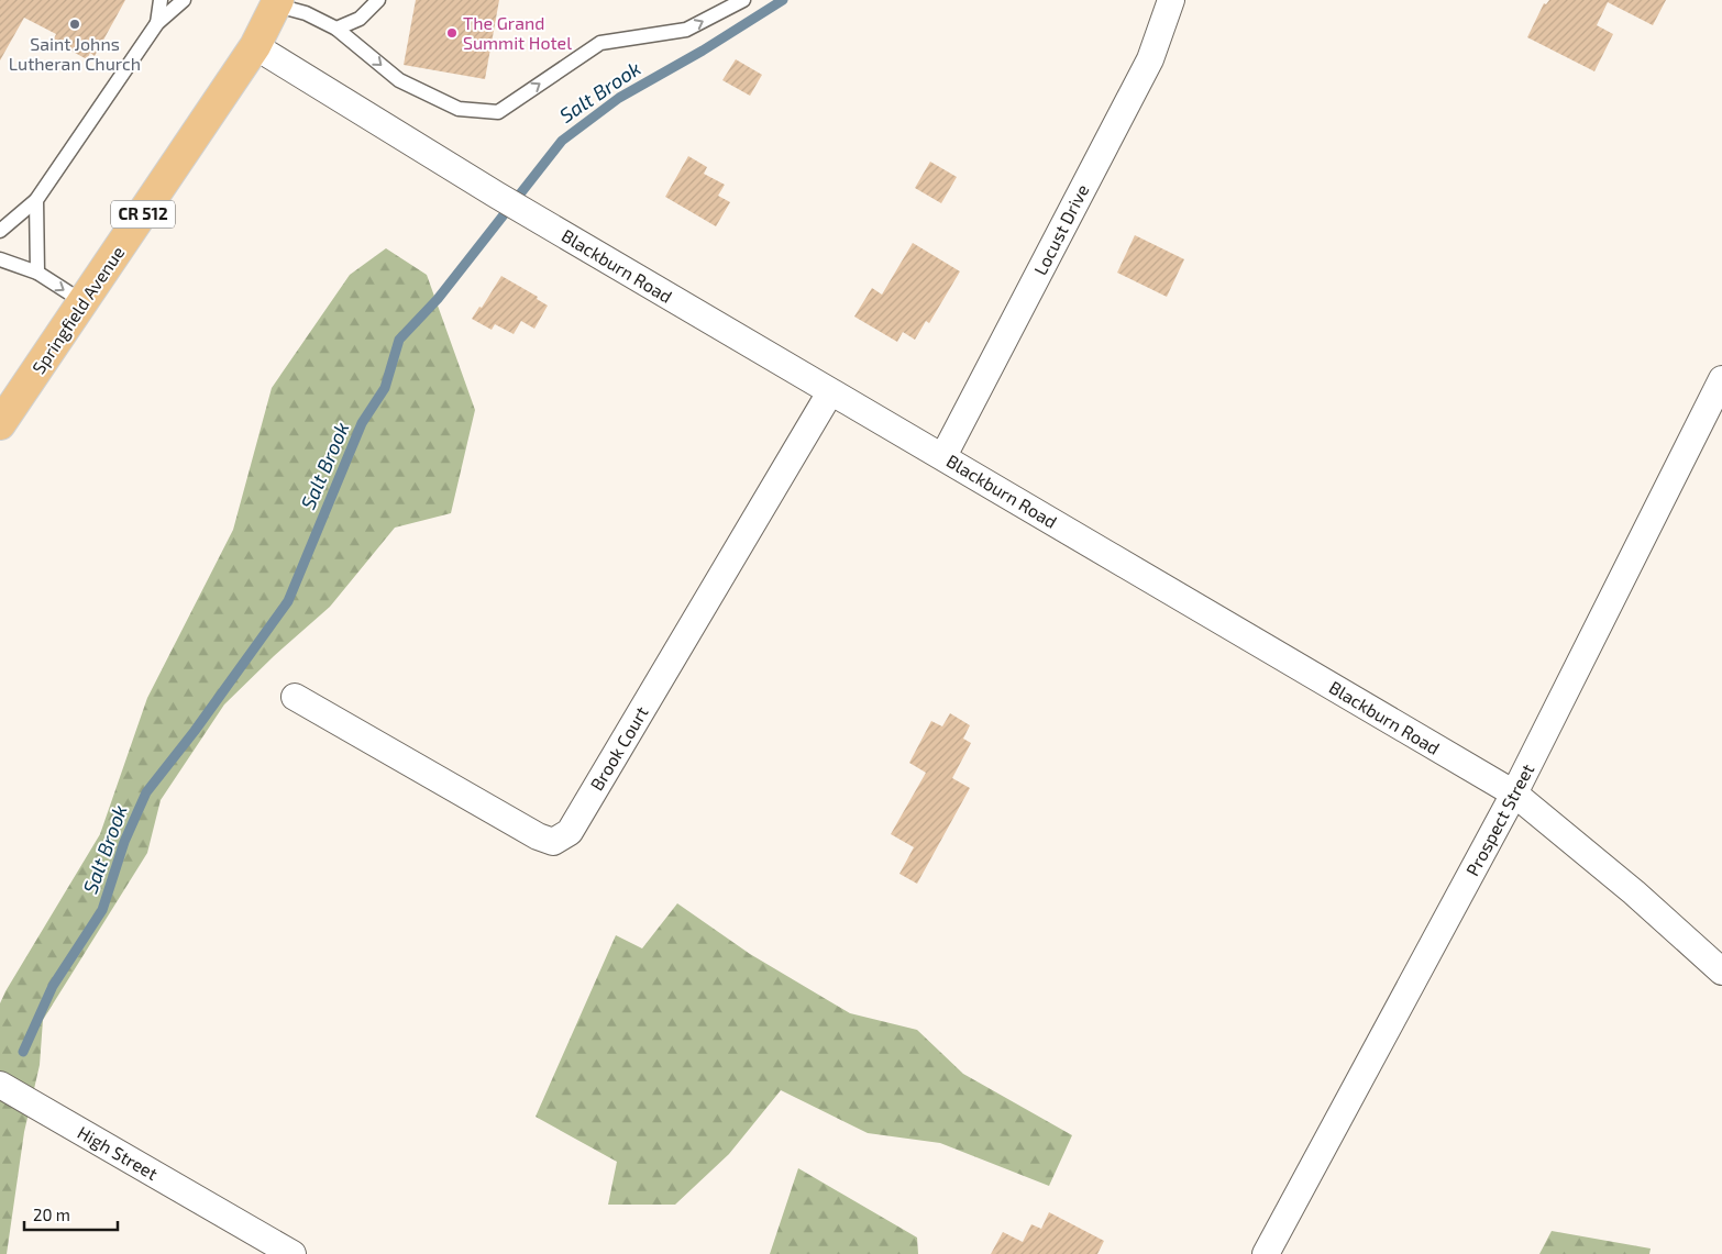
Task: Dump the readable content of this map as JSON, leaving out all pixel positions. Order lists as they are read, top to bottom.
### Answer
{
  "streets": {
    "main road": ["CR 512", "Springfield Avenue"],
    "street": [
      "Locust Drive",
      "Blackburn Road",
      "Brook Court",
      "Prospect Street",
      "High Street"
    ]
  },
  "crossings": [
    ["Locust Drive", "Blackburn Road"],
    ["Blackburn Road", "Springfield Avenue"],
    ["Blackburn Road", "Brook Court"],
    ["Blackburn Road", "Prospect Street"]
  ],
  "water": ["Salt Brook"],
  "places": ["Saint Johns Lutheran Church", "The Grand Summit Hotel"],
  "scale_bar": "20 m"
}
